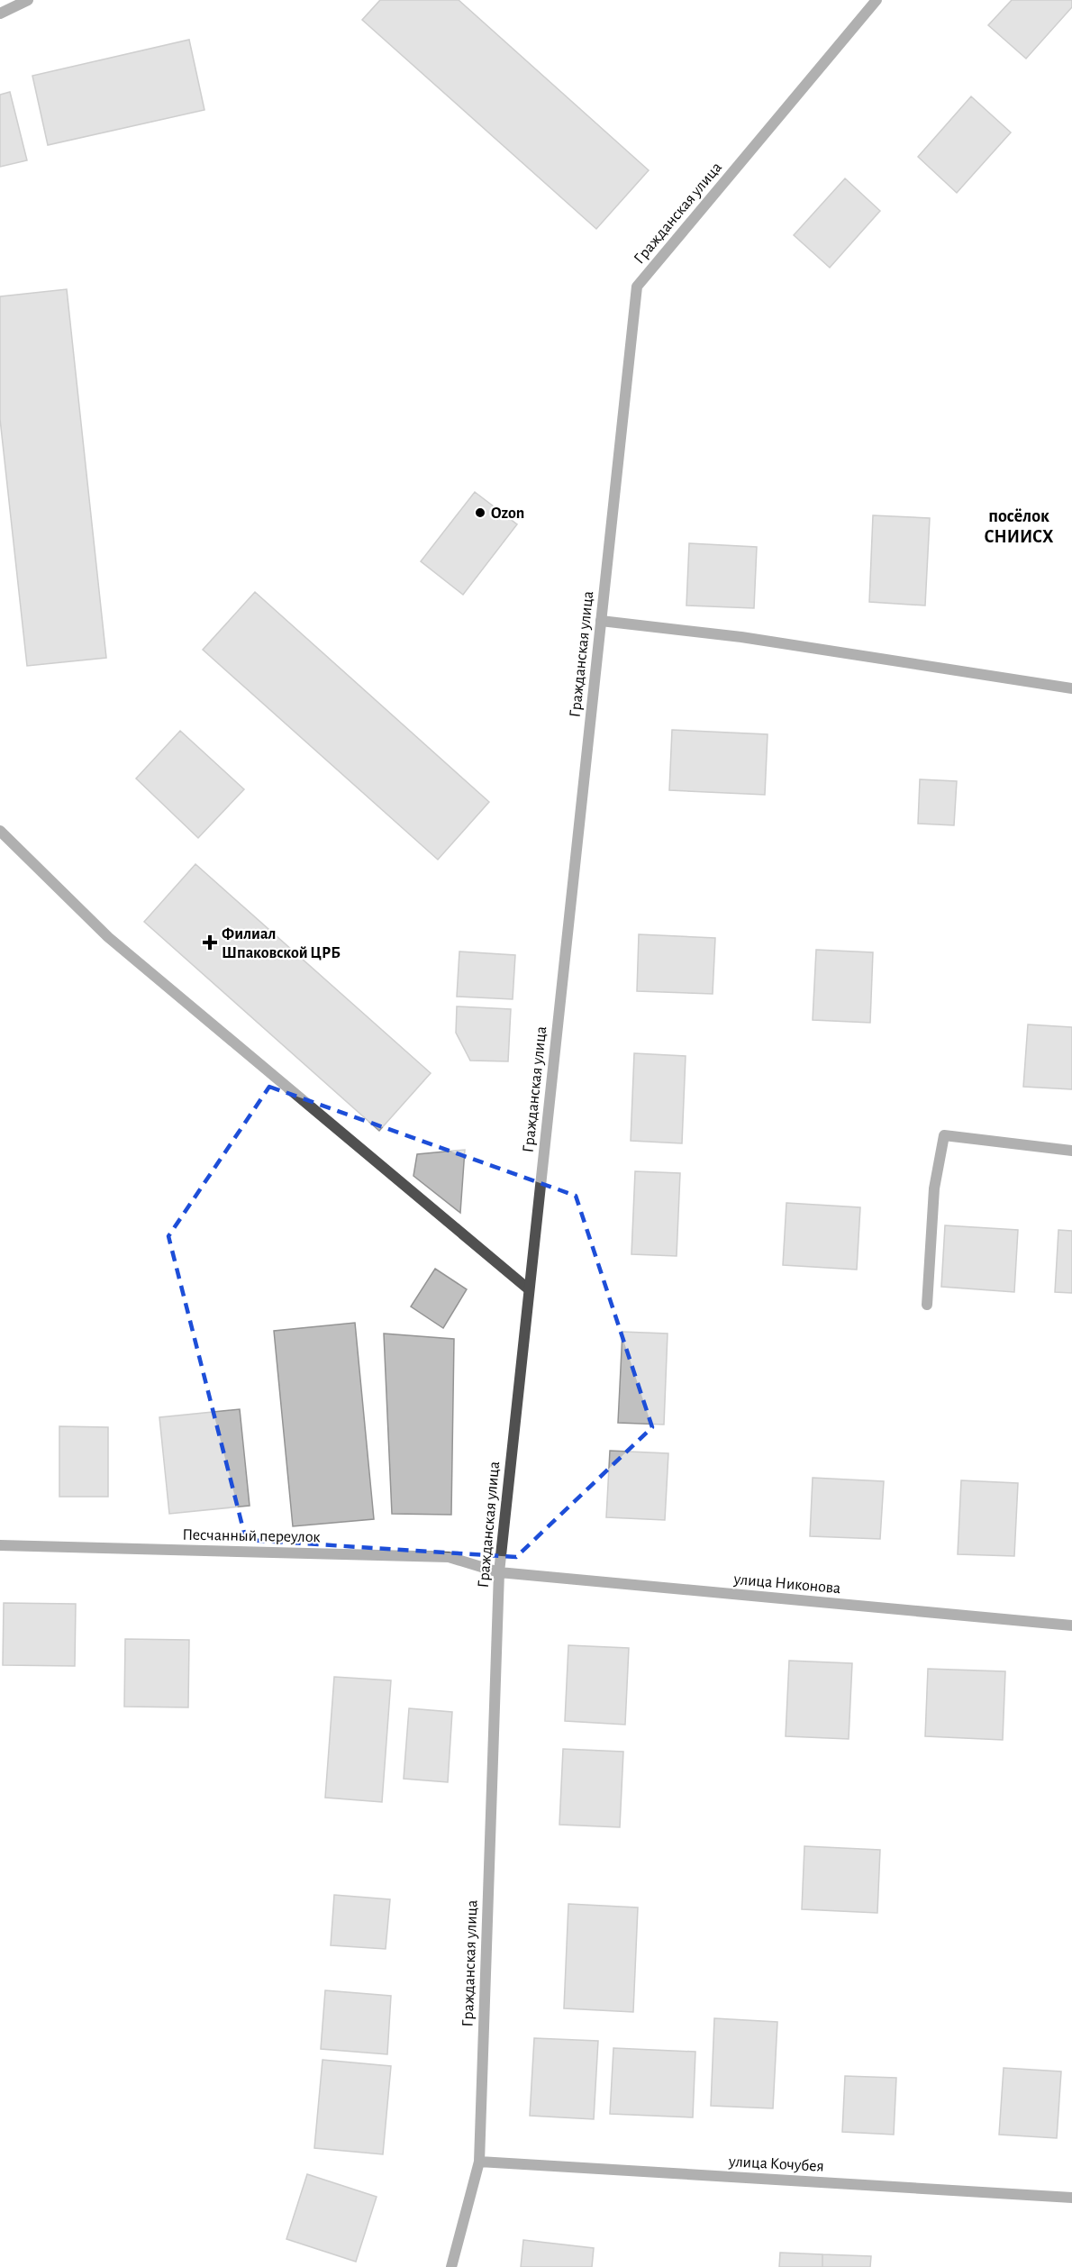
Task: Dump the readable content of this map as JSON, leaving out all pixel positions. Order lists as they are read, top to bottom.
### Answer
{
  "streets": {
    "street": [
      "Гражданская улица",
      "Песчанный переулок",
      "улица Никонова",
      "улица Кочубея"
    ]
  },
  "crossings": [
    ["Гражданская улица", "Песчанный переулок"],
    ["Гражданская улица", "улица Никонова"],
    ["Гражданская улица", "улица Кочубея"],
    ["Песчанный переулок", "улица Никонова"]
  ],
  "districts": ["посёлок СНИИСХ"],
  "places": {
    "other": ["Ozon"],
    "health": ["Филиал Шпаковской ЦРБ"]
  }
}
